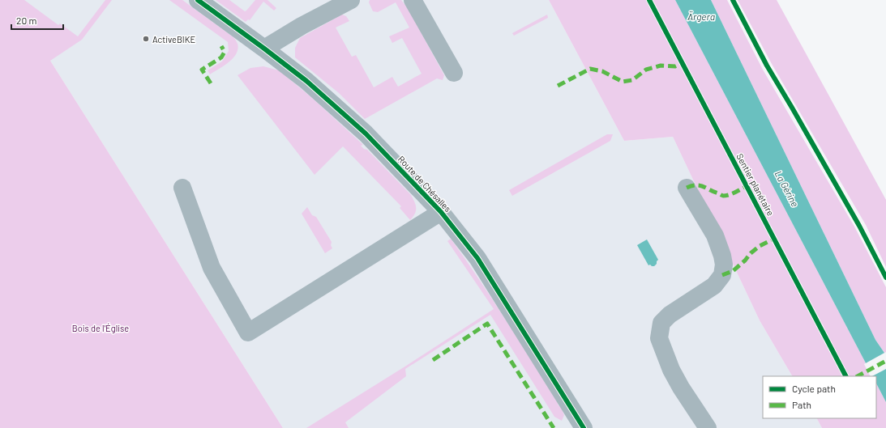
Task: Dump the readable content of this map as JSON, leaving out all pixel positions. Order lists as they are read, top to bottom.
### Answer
{
  "streets": {
    "street": ["Route de Chésalles"],
    "cycle path": ["Sentier planétaire"]
  },
  "water": ["Ärgera", "La Gérine"],
  "parks": ["Bois de l'Église"],
  "places": ["ActiveBIKE"],
  "legend": ["Cycle path", "Path"],
  "scale_bar": "20 m"
}
